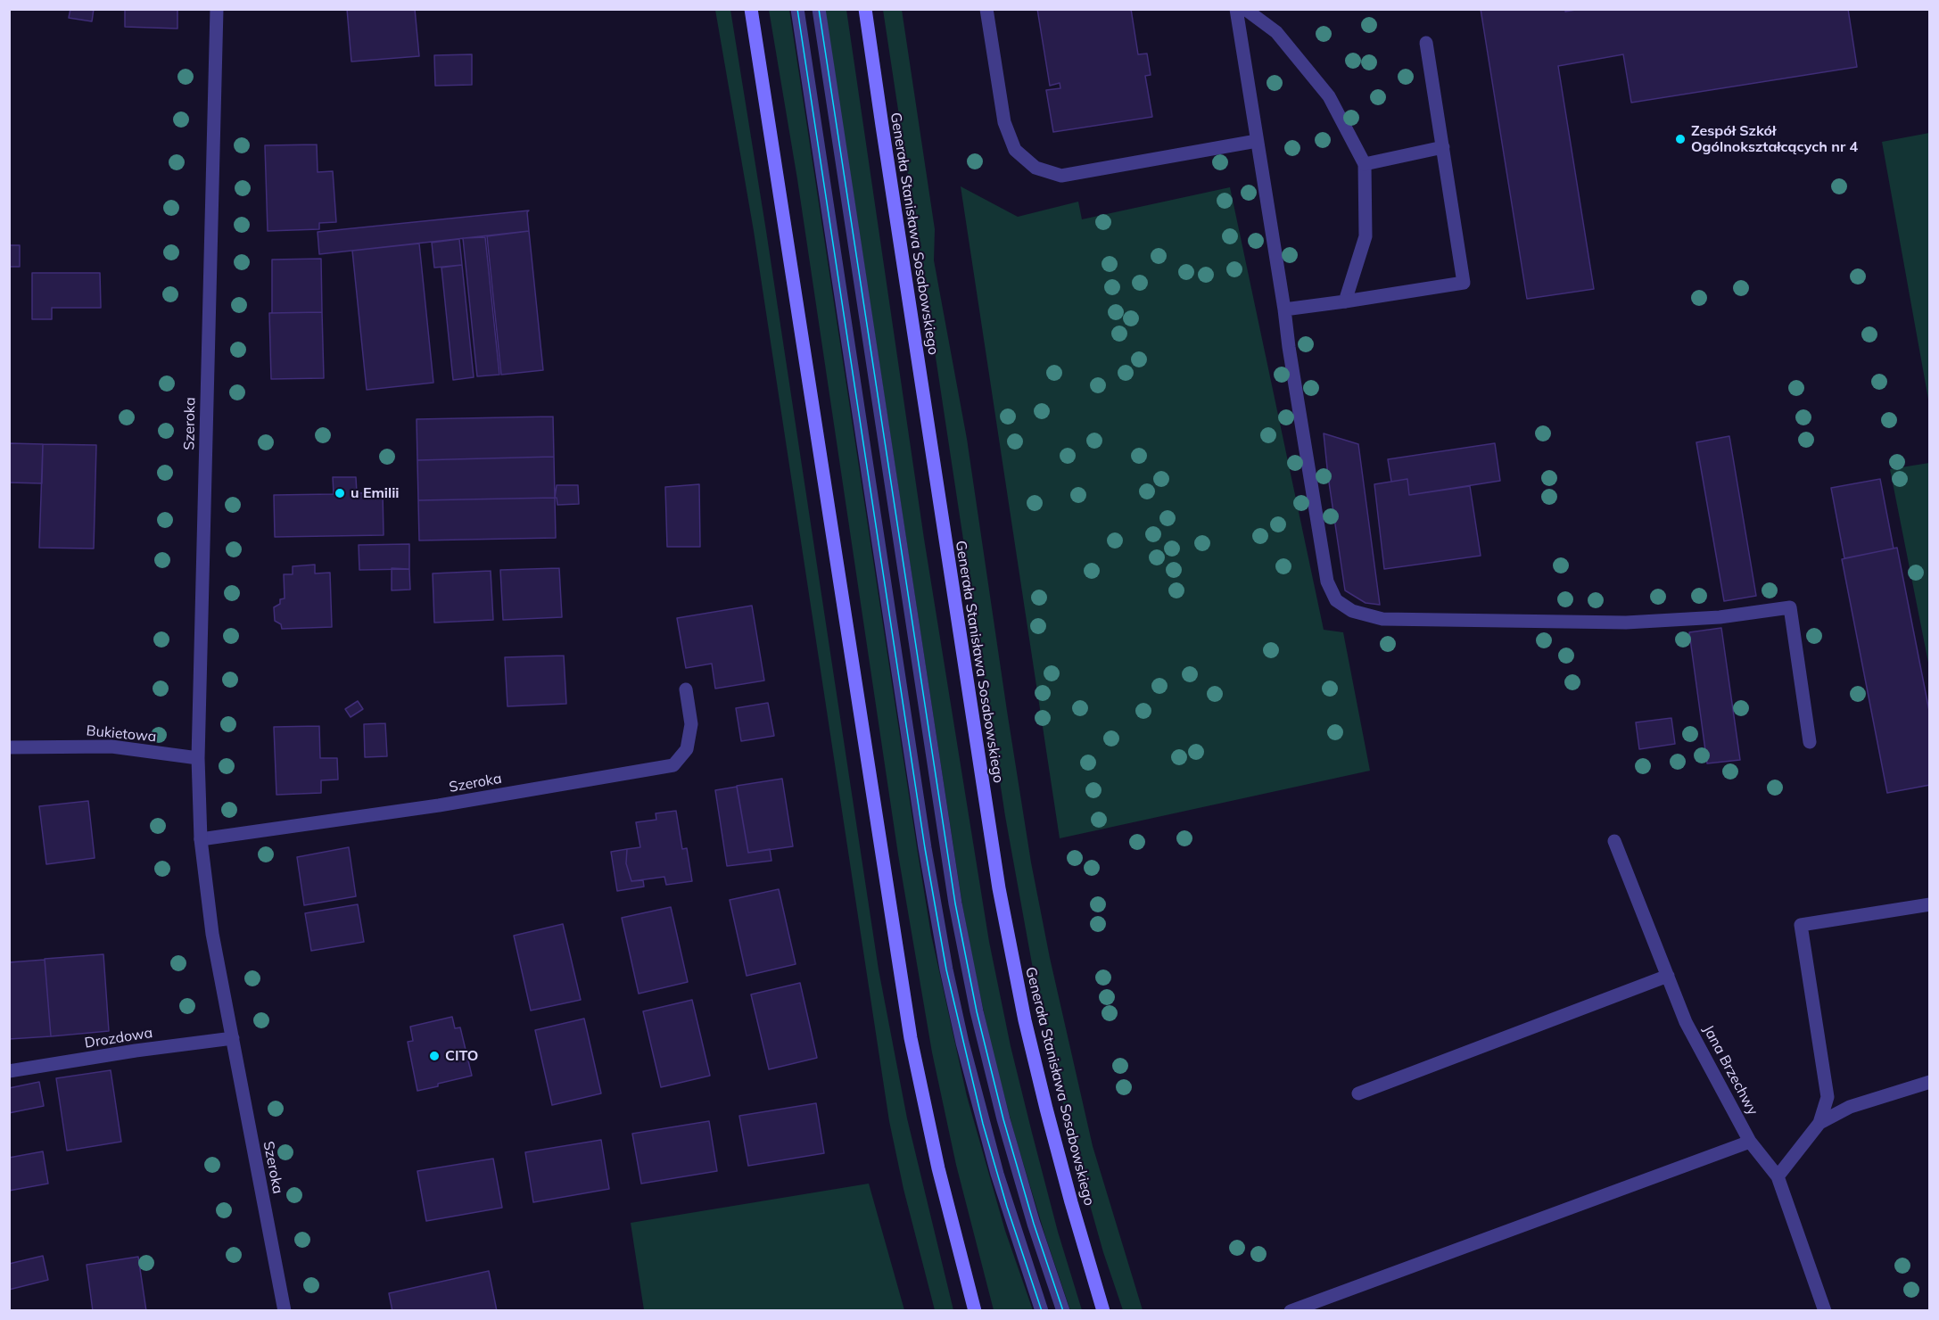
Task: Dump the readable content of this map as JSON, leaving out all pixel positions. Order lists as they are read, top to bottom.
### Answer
{
  "streets": {
    "main road": ["Generała Stanisława Sosabowskiego"],
    "street": [
      "Szeroka",
      "Bukietowa",
      "Drozdowa",
      "Jana Brzechwy"
    ]
  },
  "crossings": [
    ["Szeroka", "Bukietowa"],
    ["Szeroka", "Drozdowa"]
  ],
  "places": ["Zespół Szkół Ogólnokształcących nr 4", "u Emilii", "CITO"]
}
